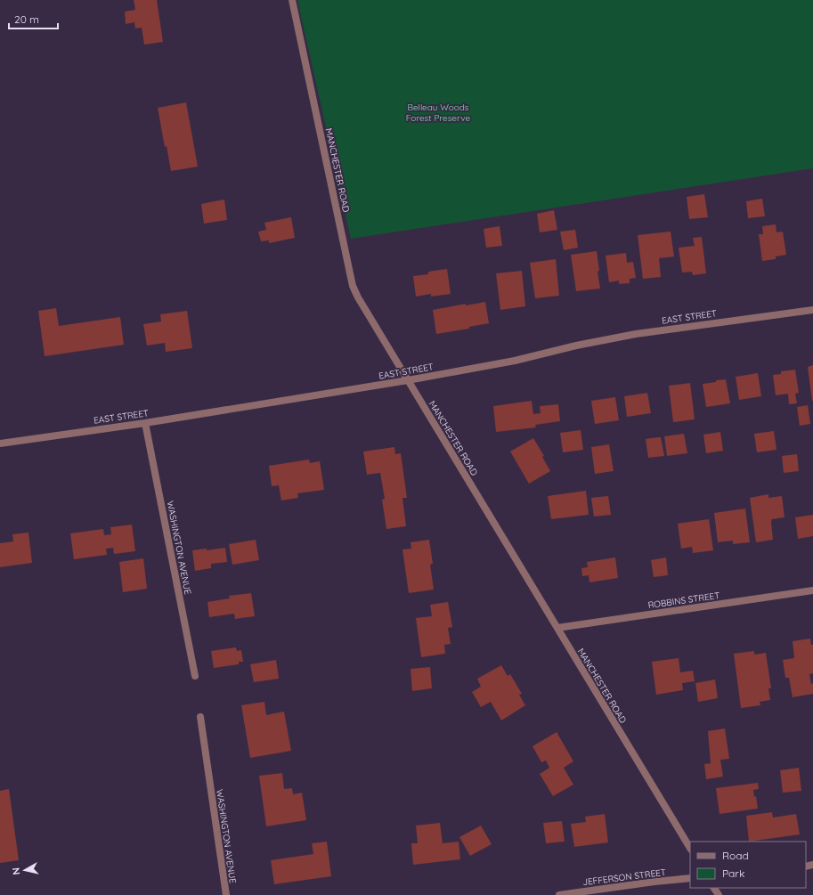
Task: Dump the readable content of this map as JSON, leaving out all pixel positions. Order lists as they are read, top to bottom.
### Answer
{
  "streets": {
    "street": [
      "MANCHESTER ROAD",
      "EAST STREET",
      "WASHINGTON AVENUE",
      "ROBBINS STREET",
      "JEFFERSON STREET"
    ]
  },
  "crossings": [
    ["MANCHESTER ROAD", "EAST STREET"],
    ["MANCHESTER ROAD", "ROBBINS STREET"],
    ["EAST STREET", "WASHINGTON AVENUE"]
  ],
  "parks": ["Belleau Woods Forest Preserve"],
  "legend": ["Road", "Park"],
  "scale_bar": "20 m",
  "north": "left"
}
